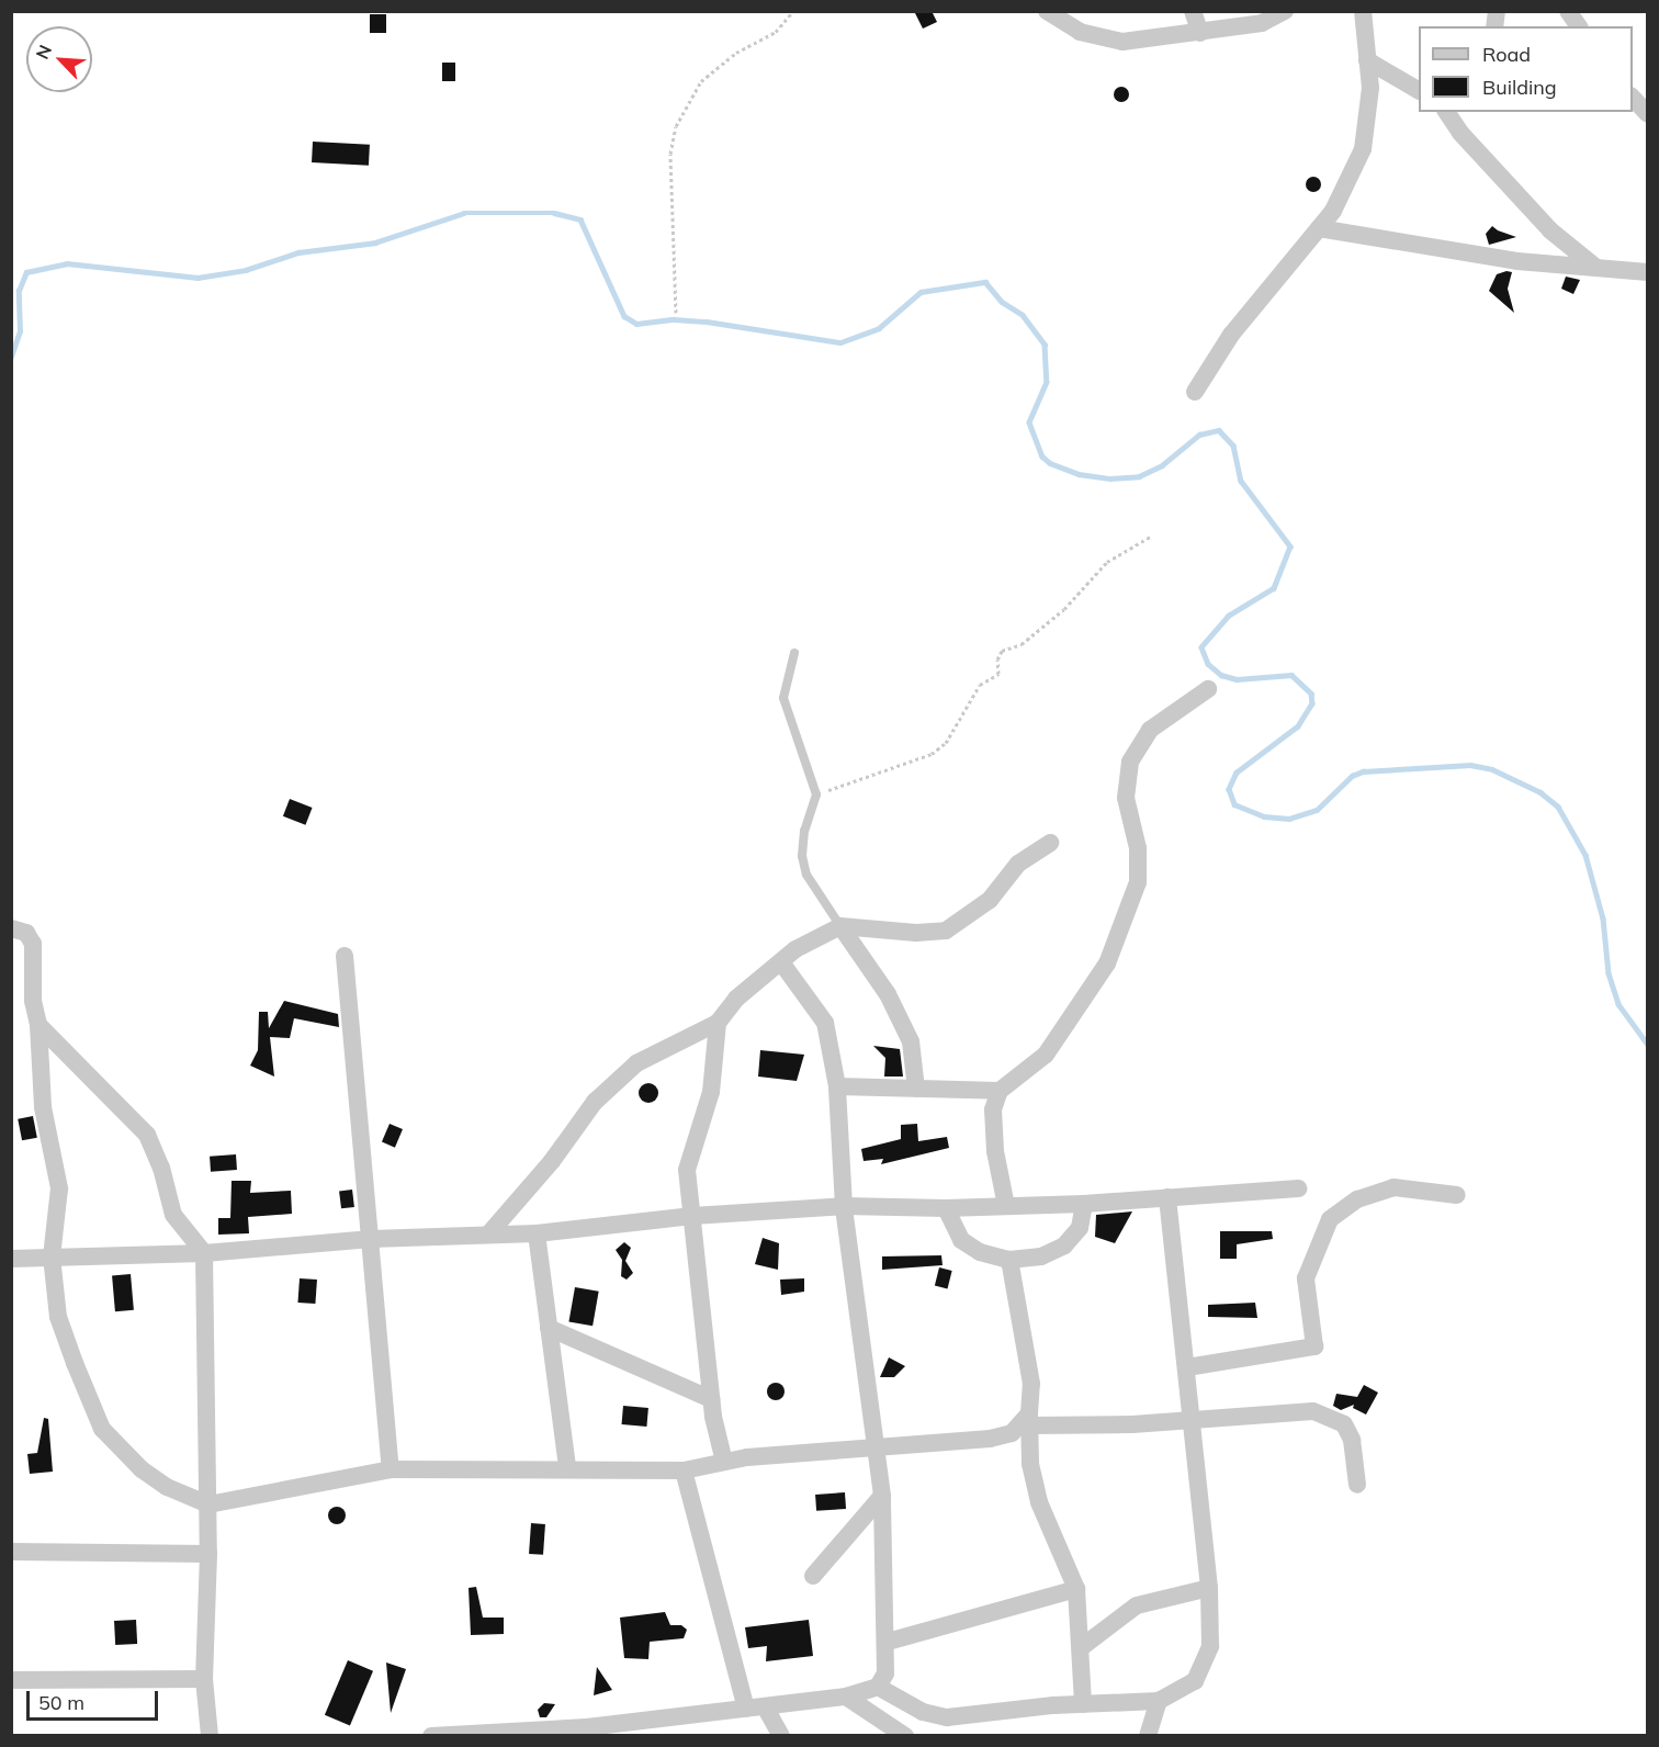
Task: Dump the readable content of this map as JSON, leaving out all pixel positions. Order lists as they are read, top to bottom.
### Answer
{
  "legend": ["Road", "Building"],
  "scale_bar": "50 m",
  "north": "top left"
}
